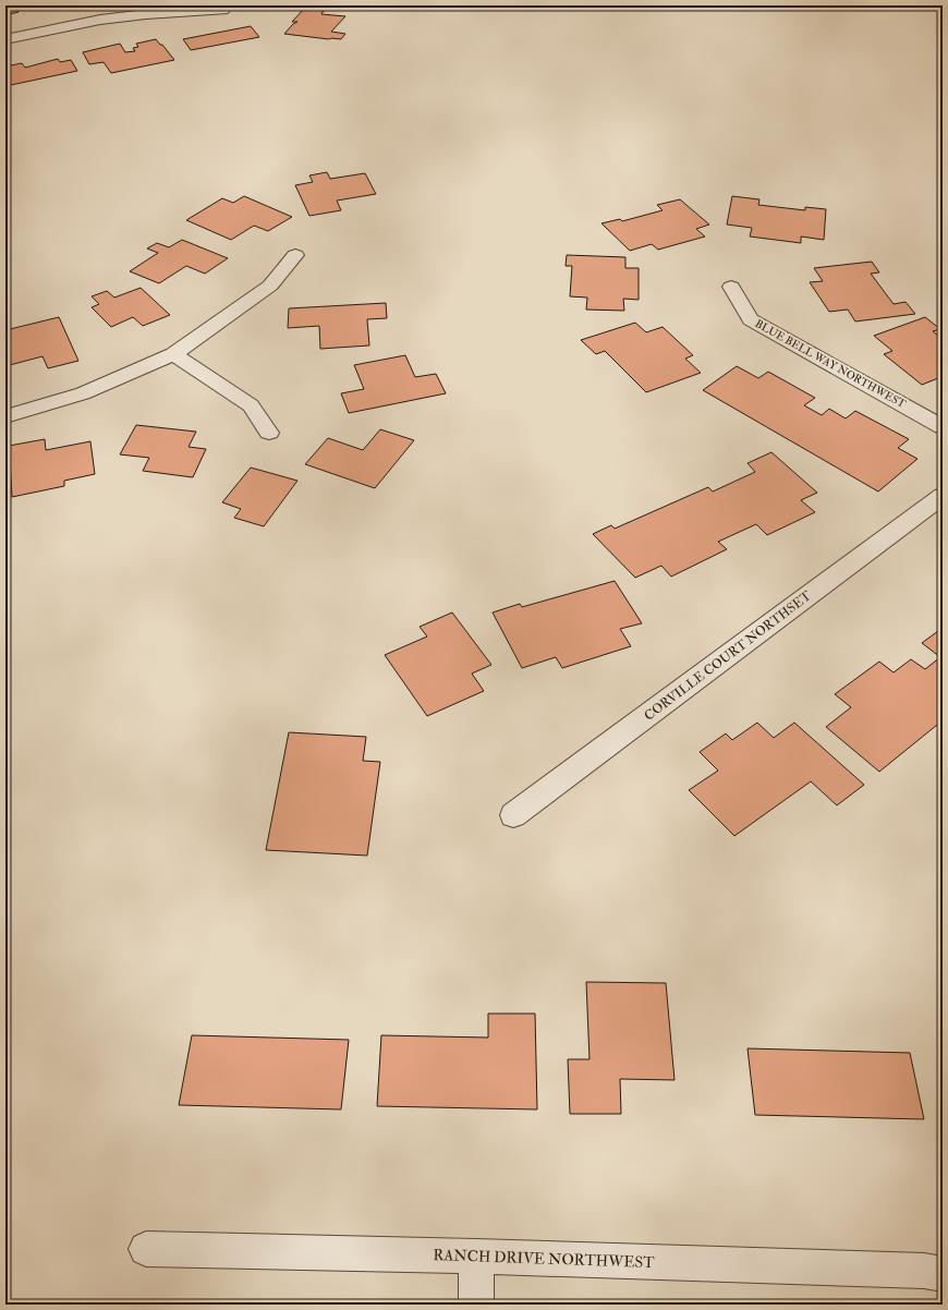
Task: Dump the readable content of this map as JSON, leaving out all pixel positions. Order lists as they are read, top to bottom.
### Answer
{
  "streets": {
    "street": ["BLUE BELL WAY NORTHWEST", "CORVILLE COURT NORTHSET", "RANCH DRIVE NORTHWEST"]
  }
}
